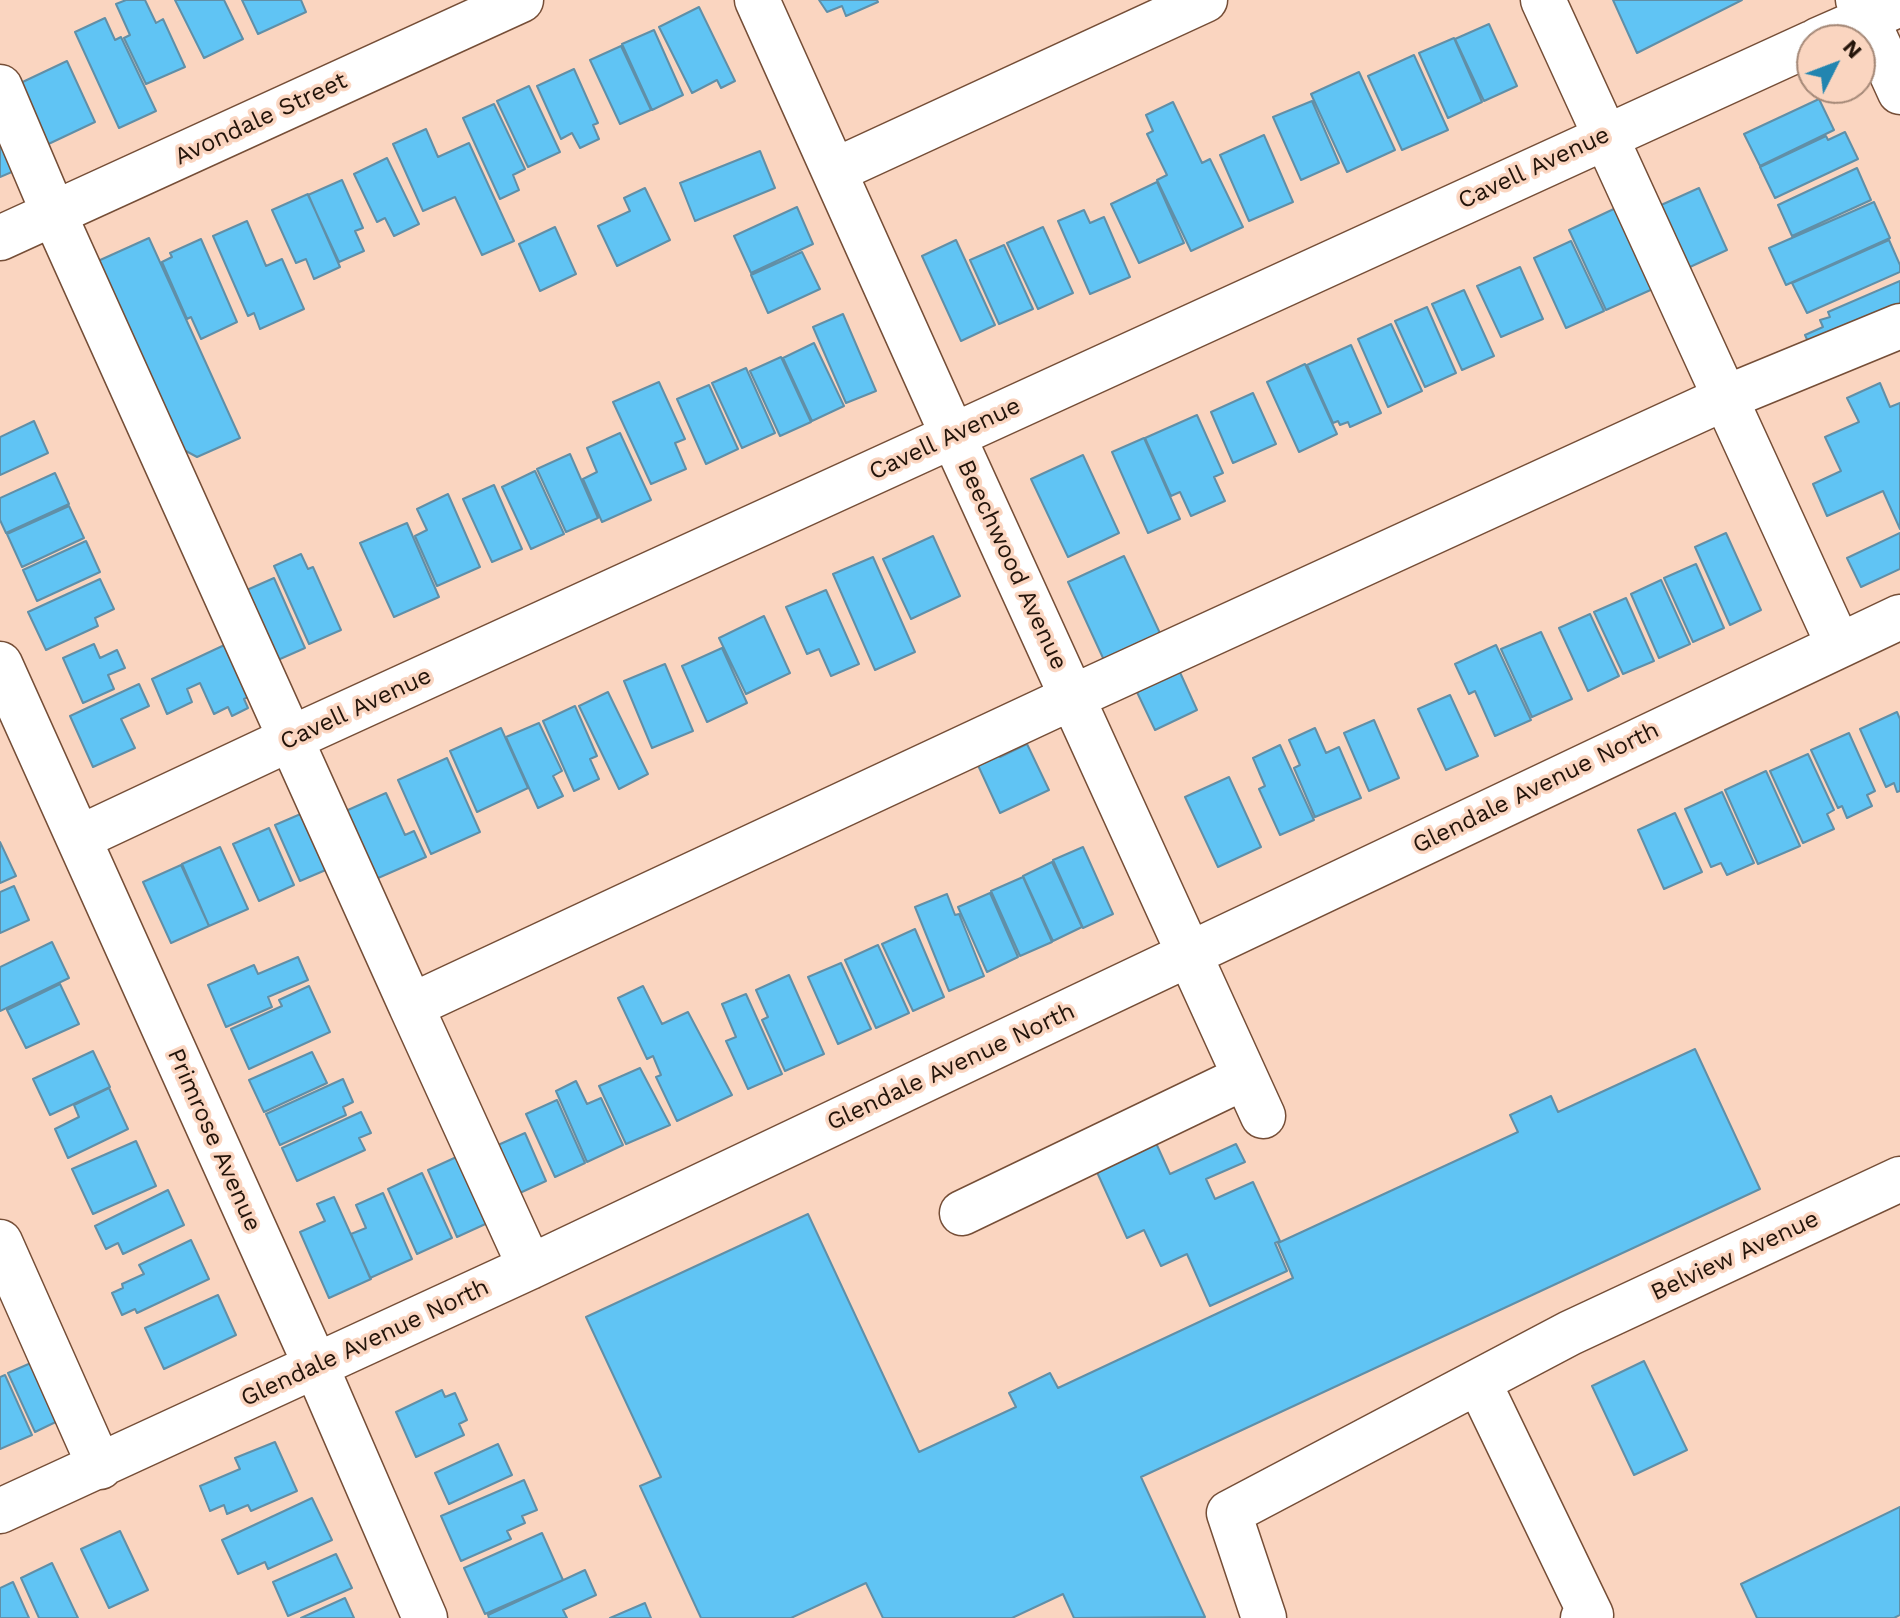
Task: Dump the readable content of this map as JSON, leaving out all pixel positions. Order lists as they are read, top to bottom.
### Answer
{
  "streets": {
    "street": [
      "Avondale Street",
      "Cavell Avenue",
      "Beechwood Avenue",
      "Glendale Avenue North",
      "Primrose Avenue",
      "Belview Avenue"
    ]
  },
  "crossings": [
    ["Cavell Avenue", "Beechwood Avenue"],
    ["Cavell Avenue", "Primrose Avenue"],
    ["Beechwood Avenue", "Glendale Avenue North"],
    ["Glendale Avenue North", "Primrose Avenue"]
  ],
  "north": "top right"
}
